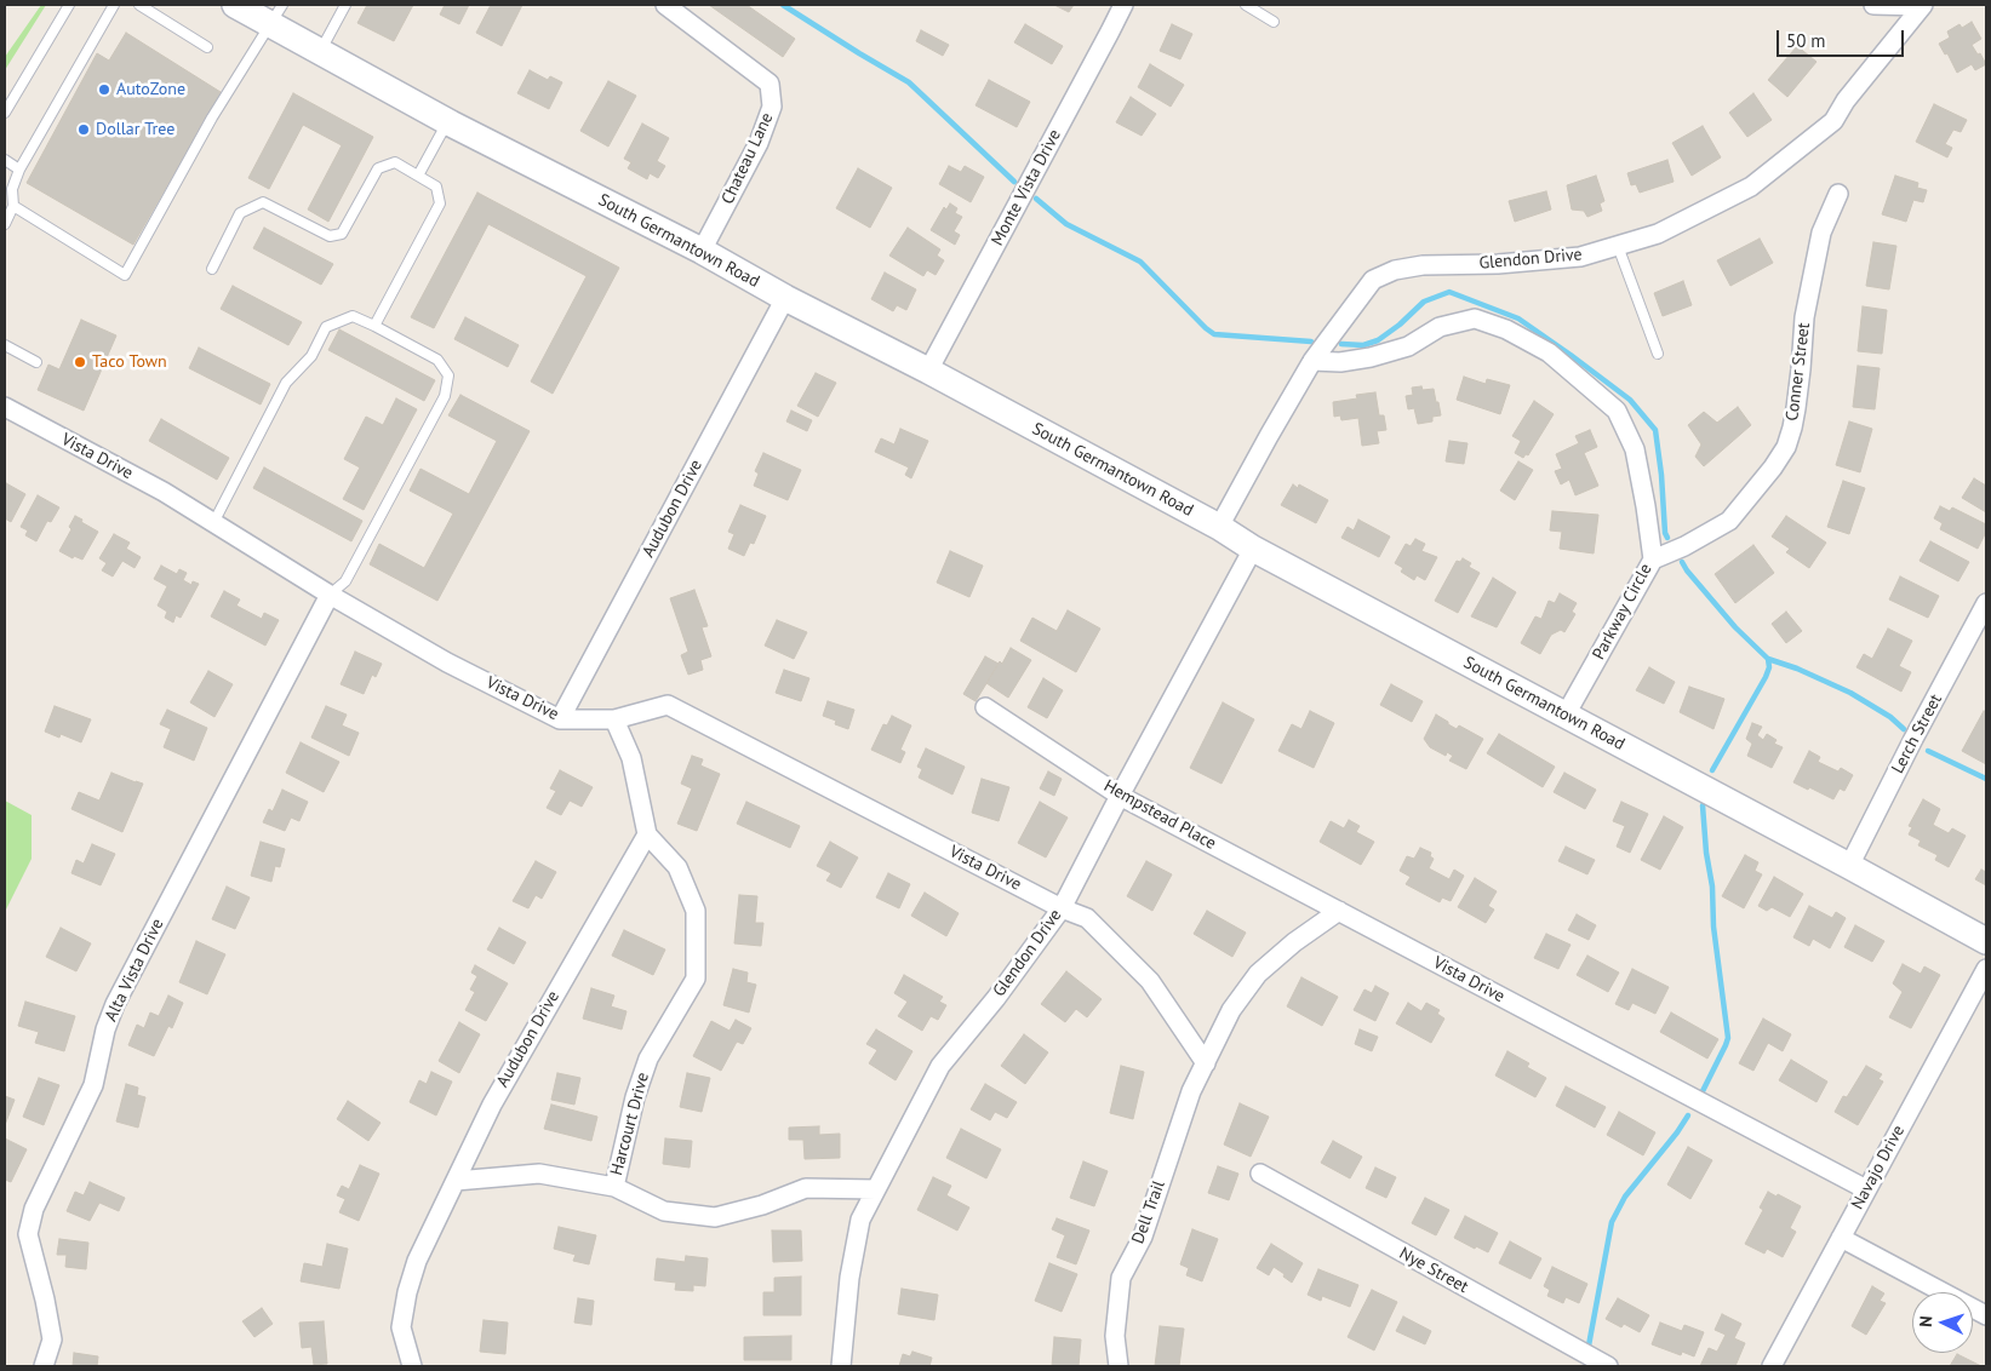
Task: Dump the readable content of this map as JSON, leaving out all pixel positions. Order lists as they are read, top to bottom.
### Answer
{
  "streets": {
    "main road": ["South Germantown Road"],
    "street": [
      "Chateau Lane",
      "Monte Vista Drive",
      "Glendon Drive",
      "Conner Street",
      "Vista Drive",
      "Audubon Drive",
      "Parkway Circle",
      "Lerch Street",
      "Hempstead Place",
      "Alta Vista Drive",
      "Harcourt Drive",
      "Navajo Drive",
      "Dell Trail",
      "Nye Street"
    ]
  },
  "crossings": [
    ["Chateau Lane", "South Germantown Road"],
    ["Monte Vista Drive", "South Germantown Road"],
    ["South Germantown Road", "Glendon Drive"],
    ["South Germantown Road", "Audubon Drive"],
    ["South Germantown Road", "Parkway Circle"],
    ["South Germantown Road", "Lerch Street"],
    ["Glendon Drive", "Vista Drive"],
    ["Glendon Drive", "Parkway Circle"],
    ["Glendon Drive", "Hempstead Place"],
    ["Conner Street", "Parkway Circle"],
    ["Vista Drive", "Audubon Drive"],
    ["Vista Drive", "Hempstead Place"],
    ["Vista Drive", "Alta Vista Drive"],
    ["Vista Drive", "Navajo Drive"],
    ["Vista Drive", "Dell Trail"],
    ["Audubon Drive", "Harcourt Drive"]
  ],
  "places": ["AutoZone", "Dollar Tree", "Taco Town"],
  "scale_bar": "50 m",
  "north": "left"
}
